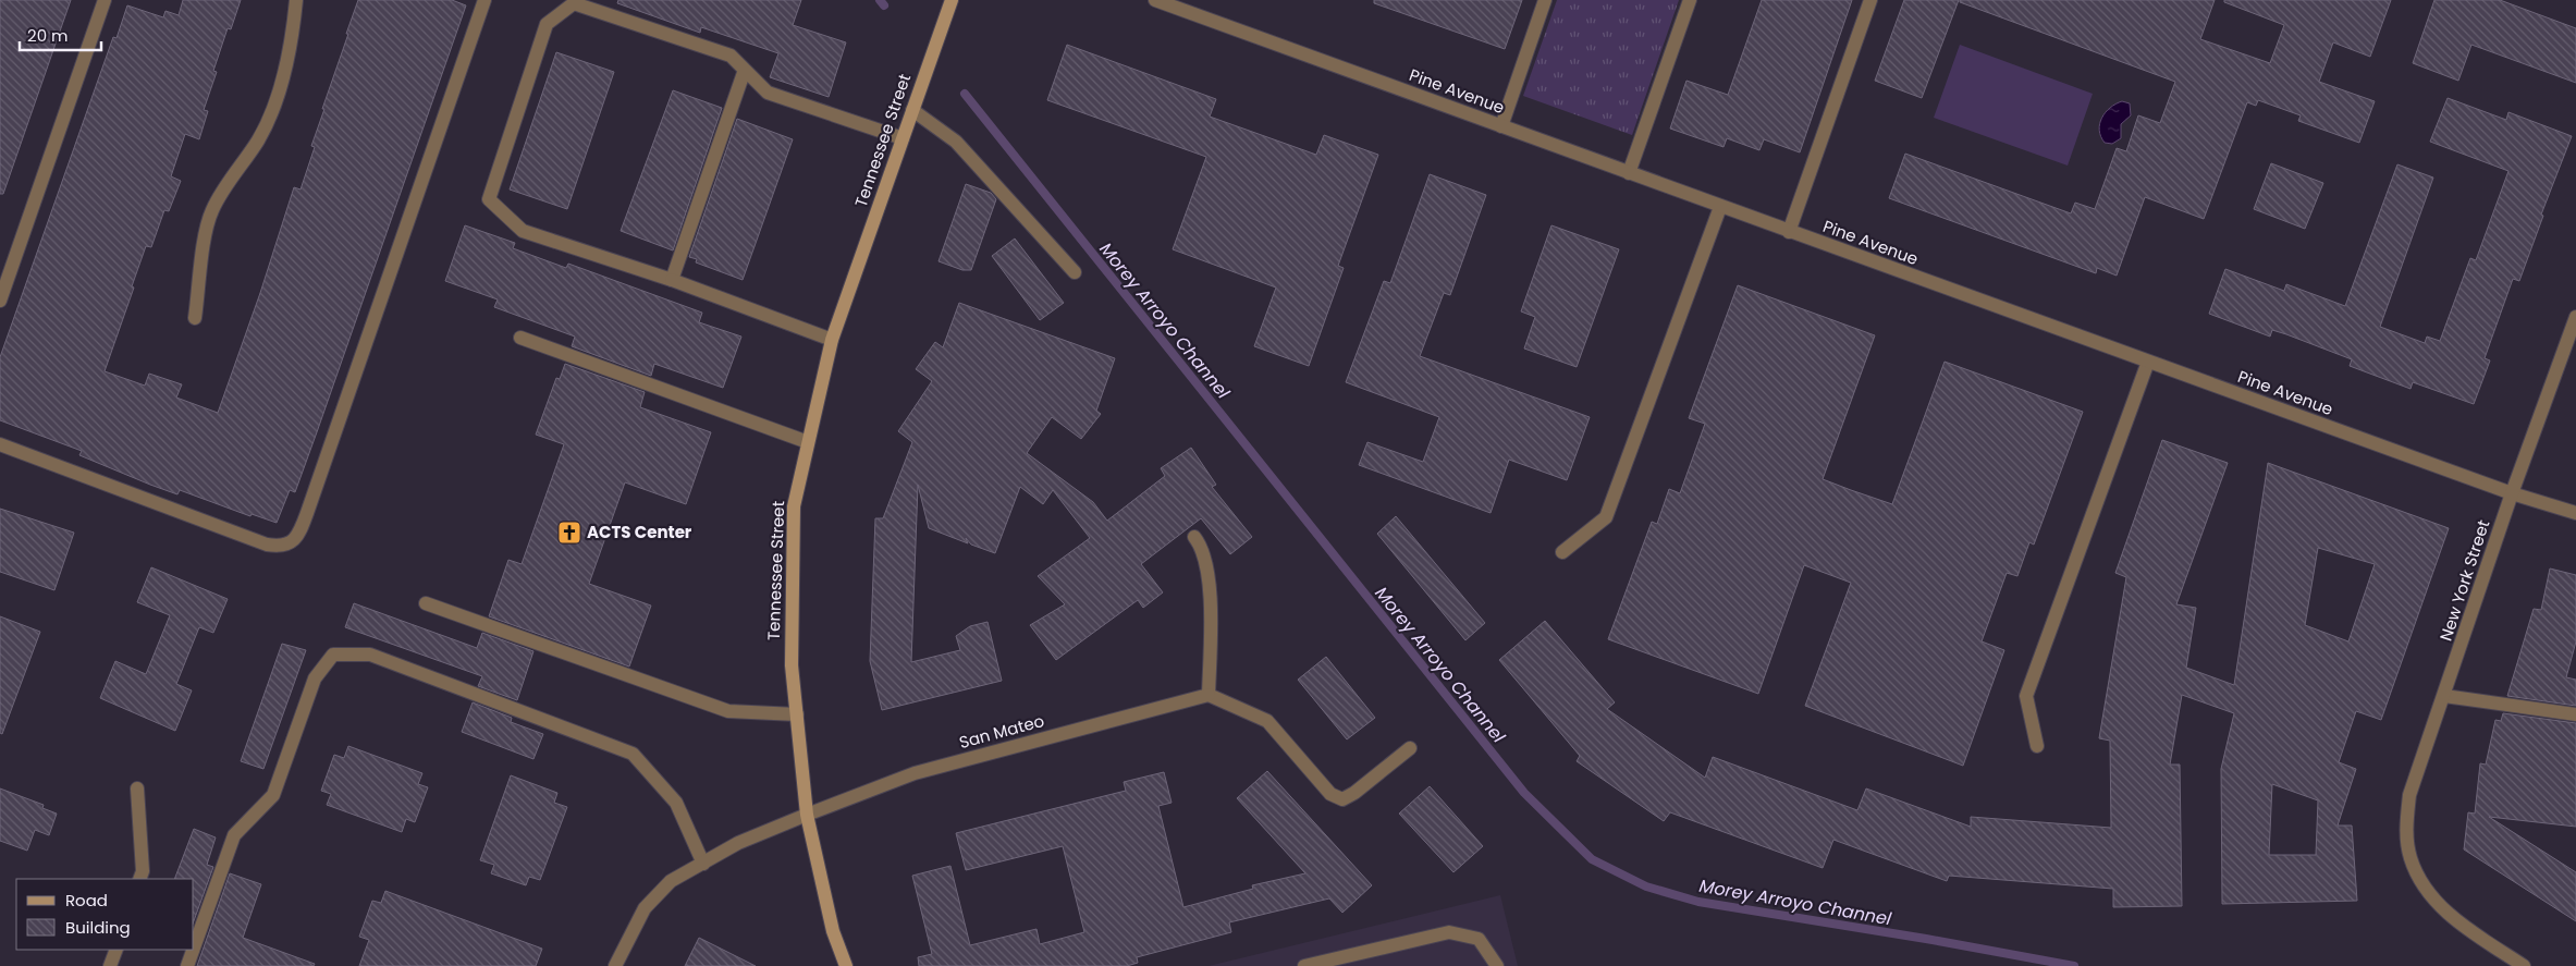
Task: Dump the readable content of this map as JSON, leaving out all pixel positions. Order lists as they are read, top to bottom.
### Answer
{
  "streets": {
    "main road": ["Tennessee Street"],
    "street": ["Pine Avenue", "New York Street", "San Mateo"]
  },
  "crossings": [
    ["Pine Avenue", "New York Street"],
    ["Tennessee Street", "San Mateo"]
  ],
  "water": ["Morey Arroyo Channel"],
  "places": {
    "church": ["ACTS Center"]
  },
  "legend": ["Road", "Building"],
  "scale_bar": "20 m"
}
